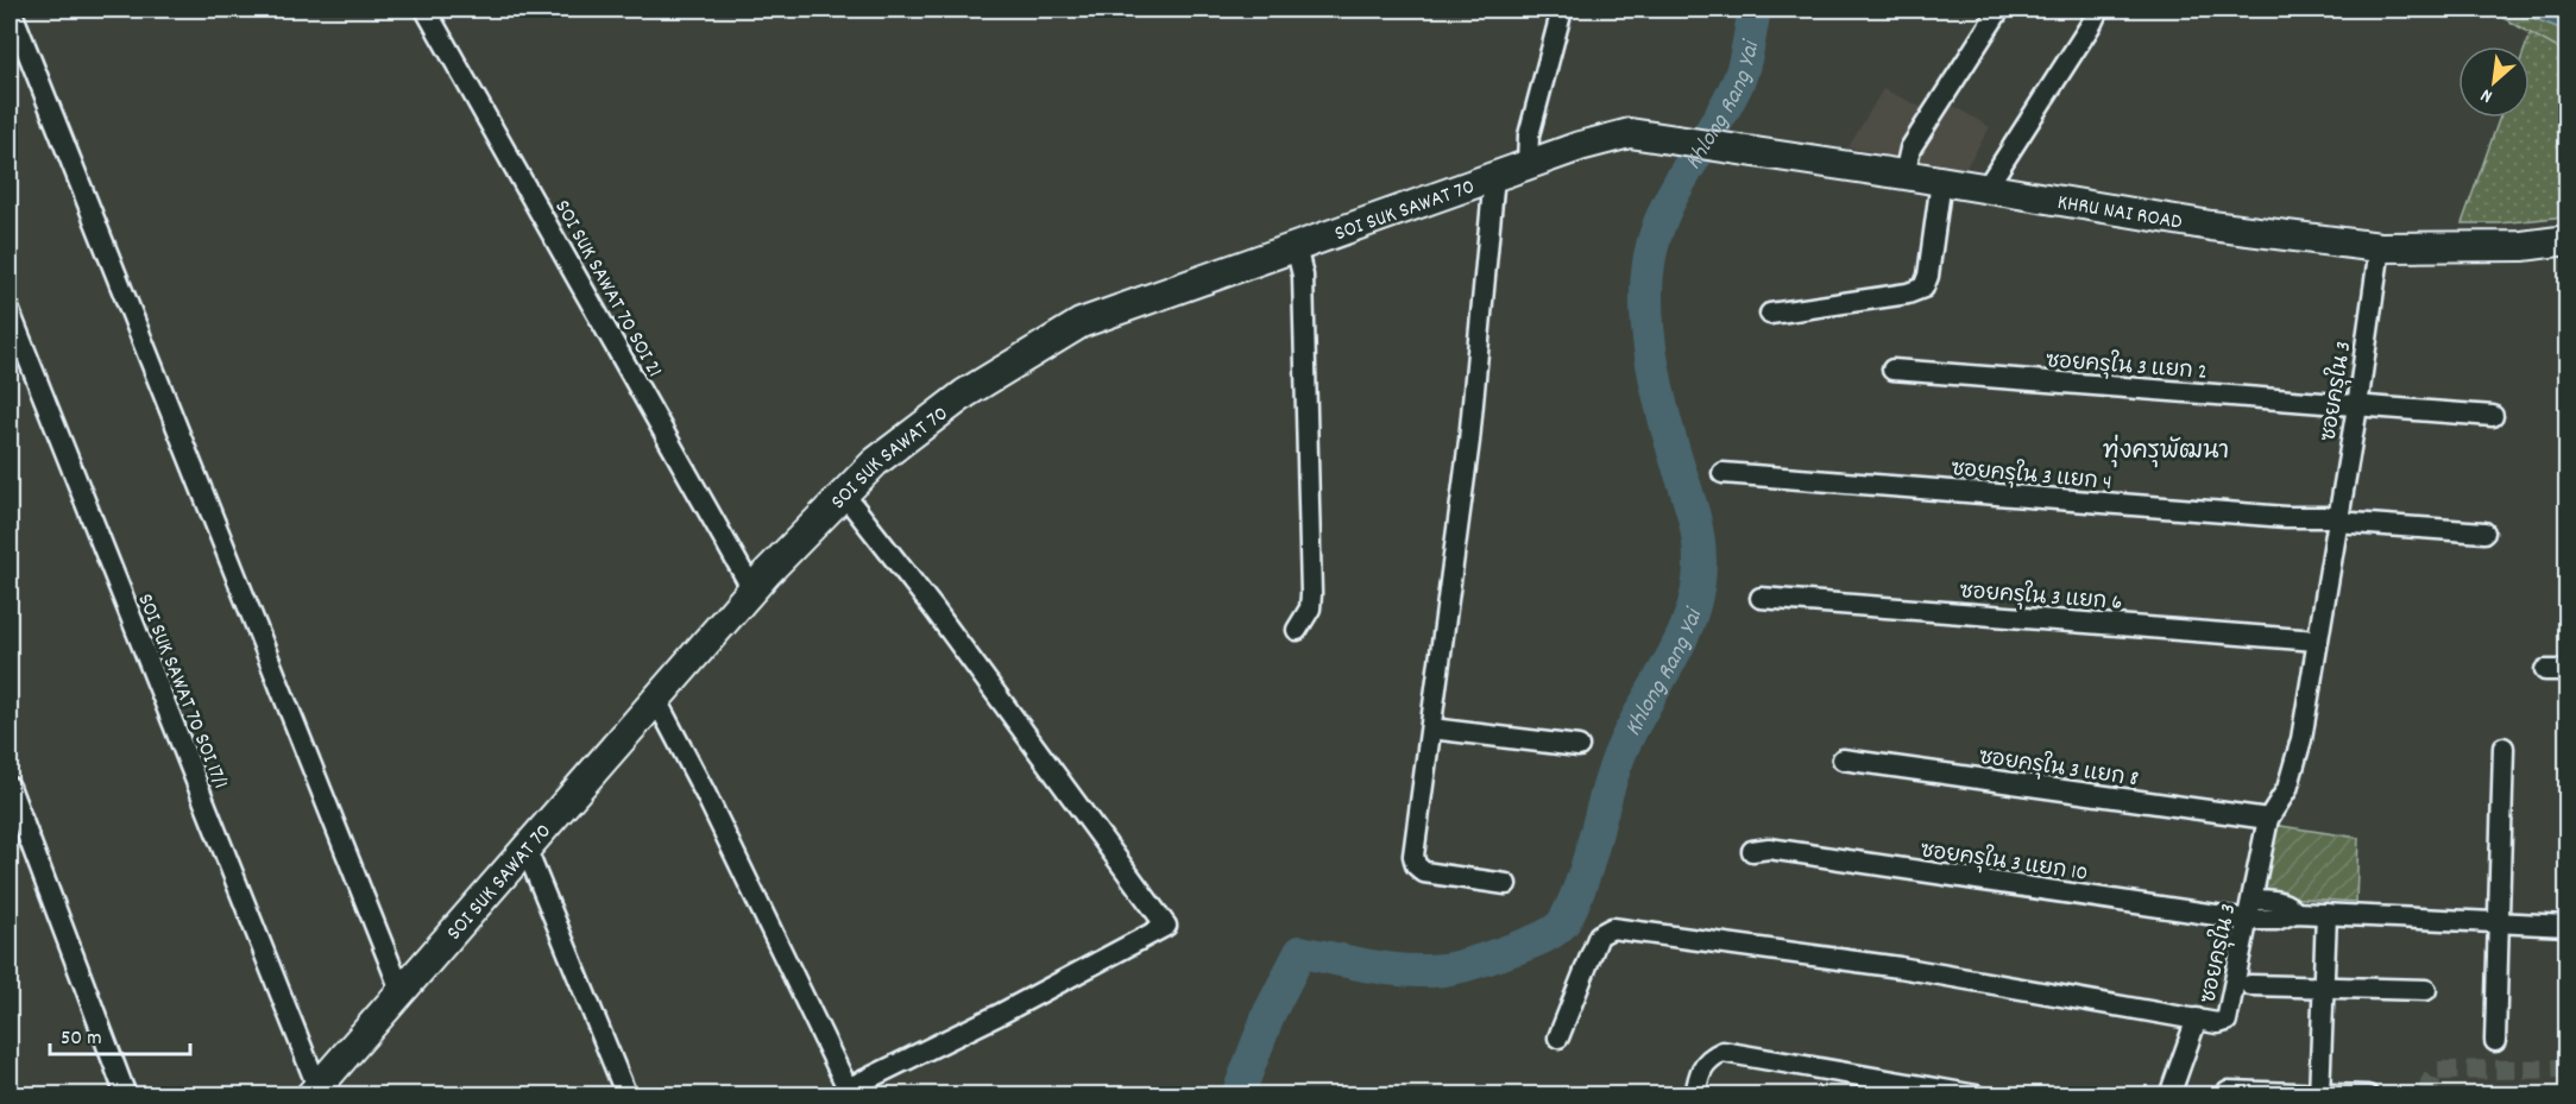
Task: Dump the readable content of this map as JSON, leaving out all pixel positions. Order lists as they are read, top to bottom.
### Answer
{
  "streets": {
    "street": [
      "SOI SUK SAWAT 70",
      "KHRU NAI ROAD",
      "SOI SUK SAWAT 70 SOI 21",
      "ซอยครุใน 3 แยก 2",
      "ซอยครุใน 3",
      "ซอยครุใน 3 แยก 4",
      "ซอยครุใน 3 แยก 6",
      "SOI SUK SAWAT 70 SOI 17/1",
      "ซอยครุใน 3 แยก 8",
      "ซอยครุใน 3 แยก 10"
    ]
  },
  "crossings": [
    ["SOI SUK SAWAT 70", "KHRU NAI ROAD"],
    ["SOI SUK SAWAT 70", "SOI SUK SAWAT 70 SOI 21"],
    ["SOI SUK SAWAT 70", "SOI SUK SAWAT 70 SOI 17/1"],
    ["KHRU NAI ROAD", "ซอยครุใน 3"],
    ["ซอยครุใน 3 แยก 2", "ซอยครุใน 3"],
    ["ซอยครุใน 3", "ซอยครุใน 3 แยก 4"],
    ["ซอยครุใน 3", "ซอยครุใน 3 แยก 6"],
    ["ซอยครุใน 3", "ซอยครุใน 3 แยก 8"],
    ["ซอยครุใน 3", "ซอยครุใน 3 แยก 10"]
  ],
  "districts": ["ทุ่งครุพัฒนา"],
  "water": ["Khlong Rang Yai"],
  "scale_bar": "50 m",
  "north": "bottom left"
}
